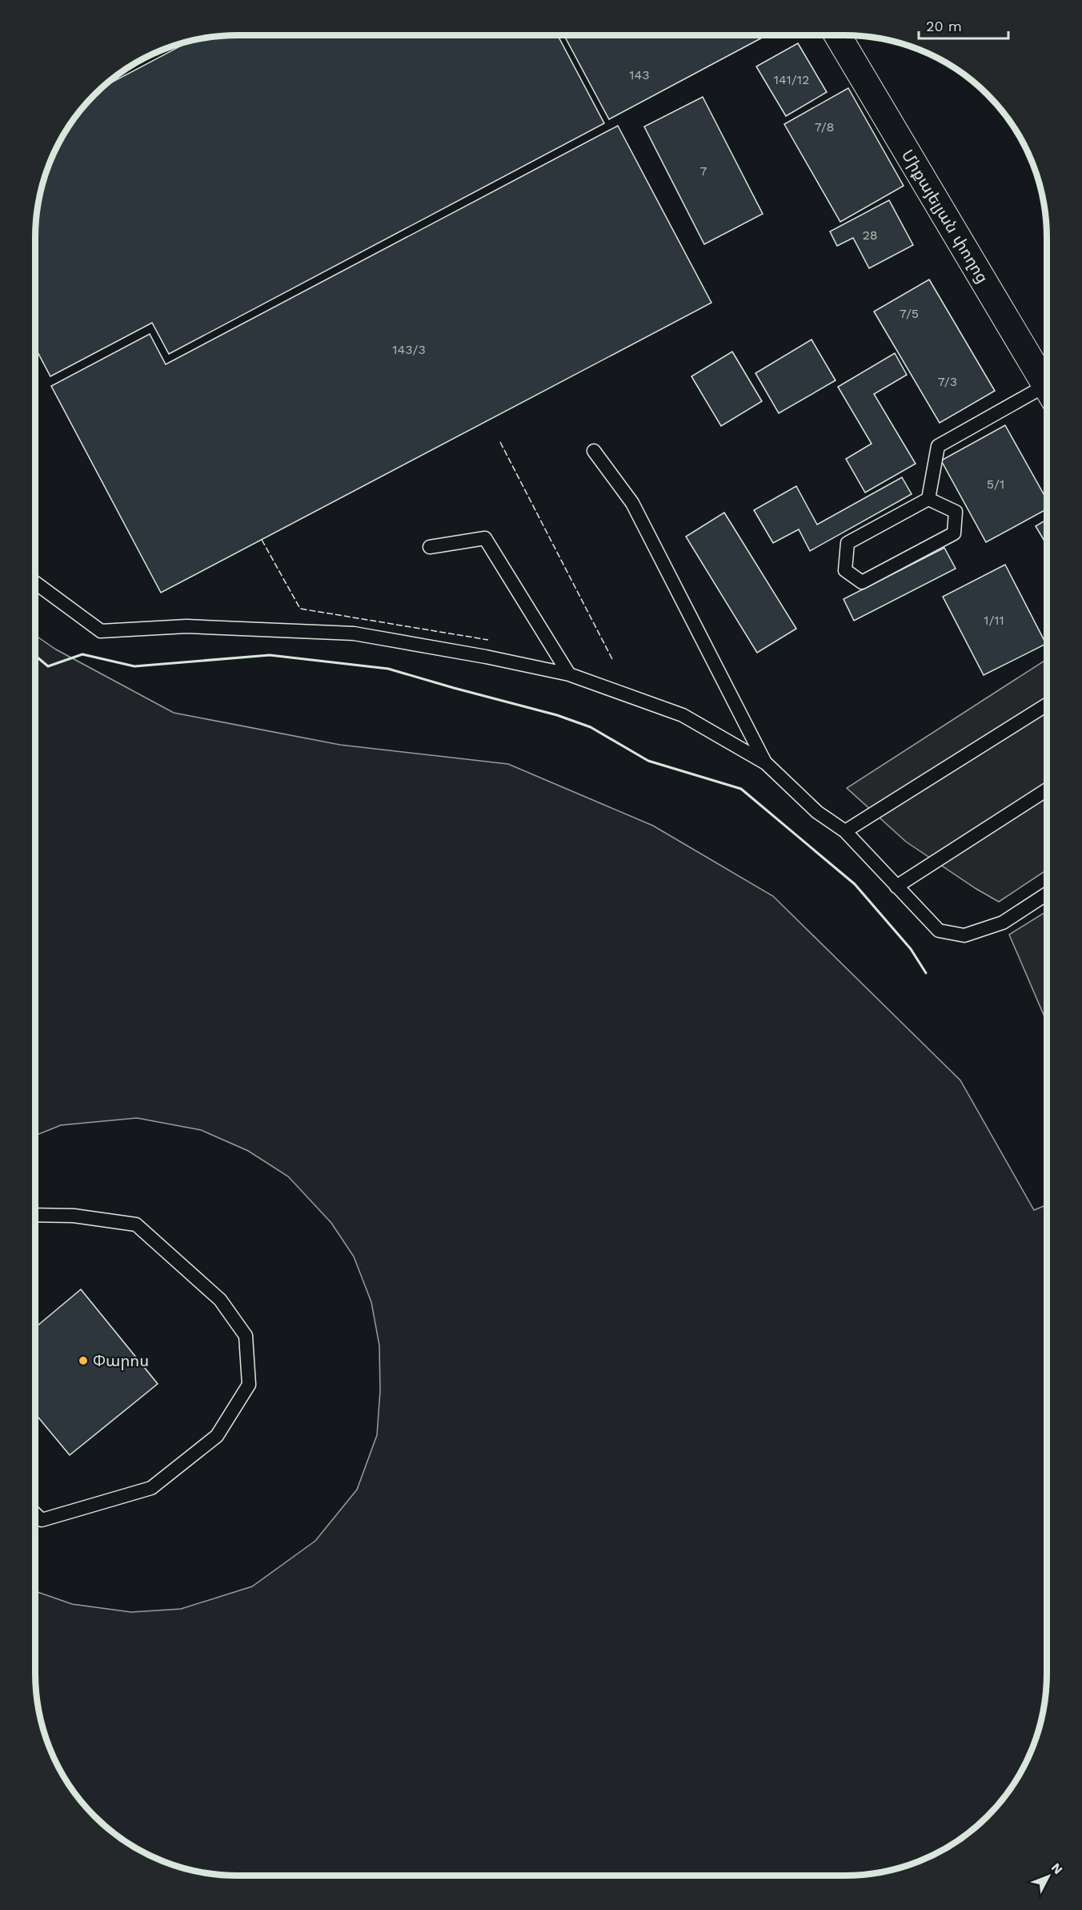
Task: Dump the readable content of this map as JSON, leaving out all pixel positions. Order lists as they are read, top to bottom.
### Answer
{
  "streets": {
    "street": ["Միքայելյան փողոց"]
  },
  "places": ["Փարոս"],
  "house_numbers": [
    "143",
    "141/12",
    "7/8",
    "7",
    "28",
    "7/5",
    "143/3",
    "7/3",
    "5/1",
    "1/11"
  ],
  "scale_bar": "20 m",
  "north": "top right"
}
